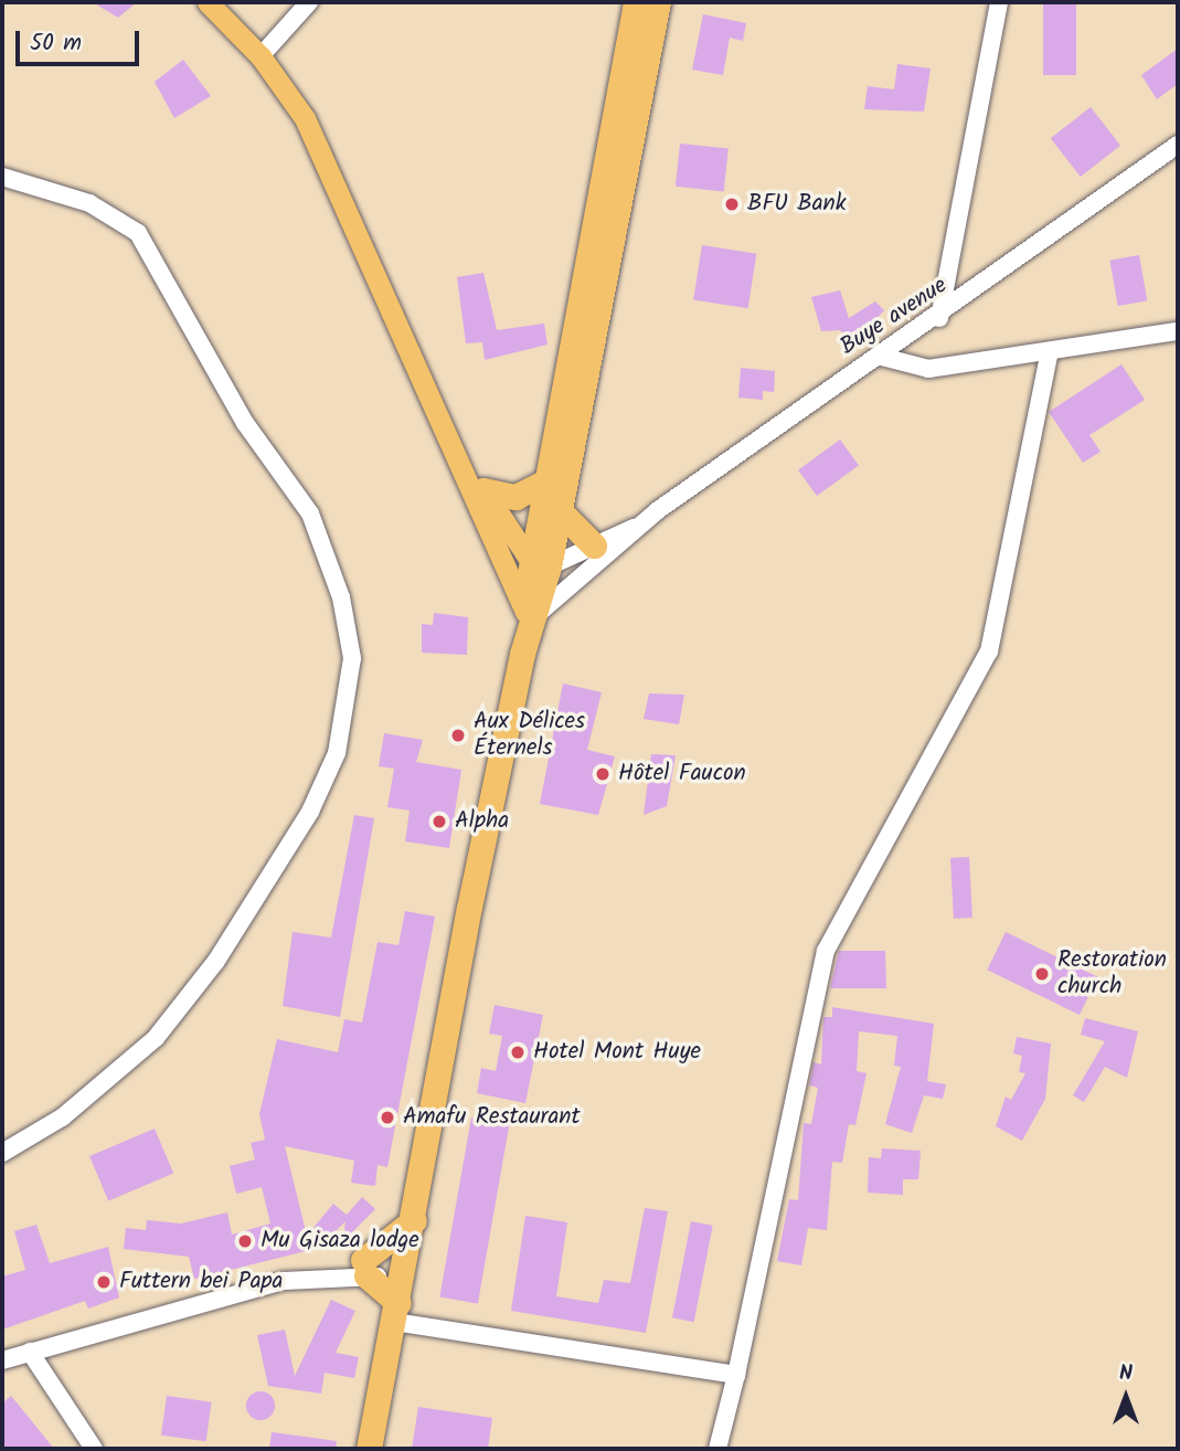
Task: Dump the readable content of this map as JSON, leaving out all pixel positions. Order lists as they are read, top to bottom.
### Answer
{
  "streets": {
    "street": ["Buye avenue"]
  },
  "places": [
    "BFU Bank",
    "Aux Délices Éternels",
    "Hôtel Faucon",
    "Alpha",
    "Restoration church",
    "Hotel Mont Huye",
    "Amafu Restaurant",
    "Mu Gisaza lodge",
    "Futtern bei Papa"
  ],
  "scale_bar": "50 m",
  "north": "top"
}
